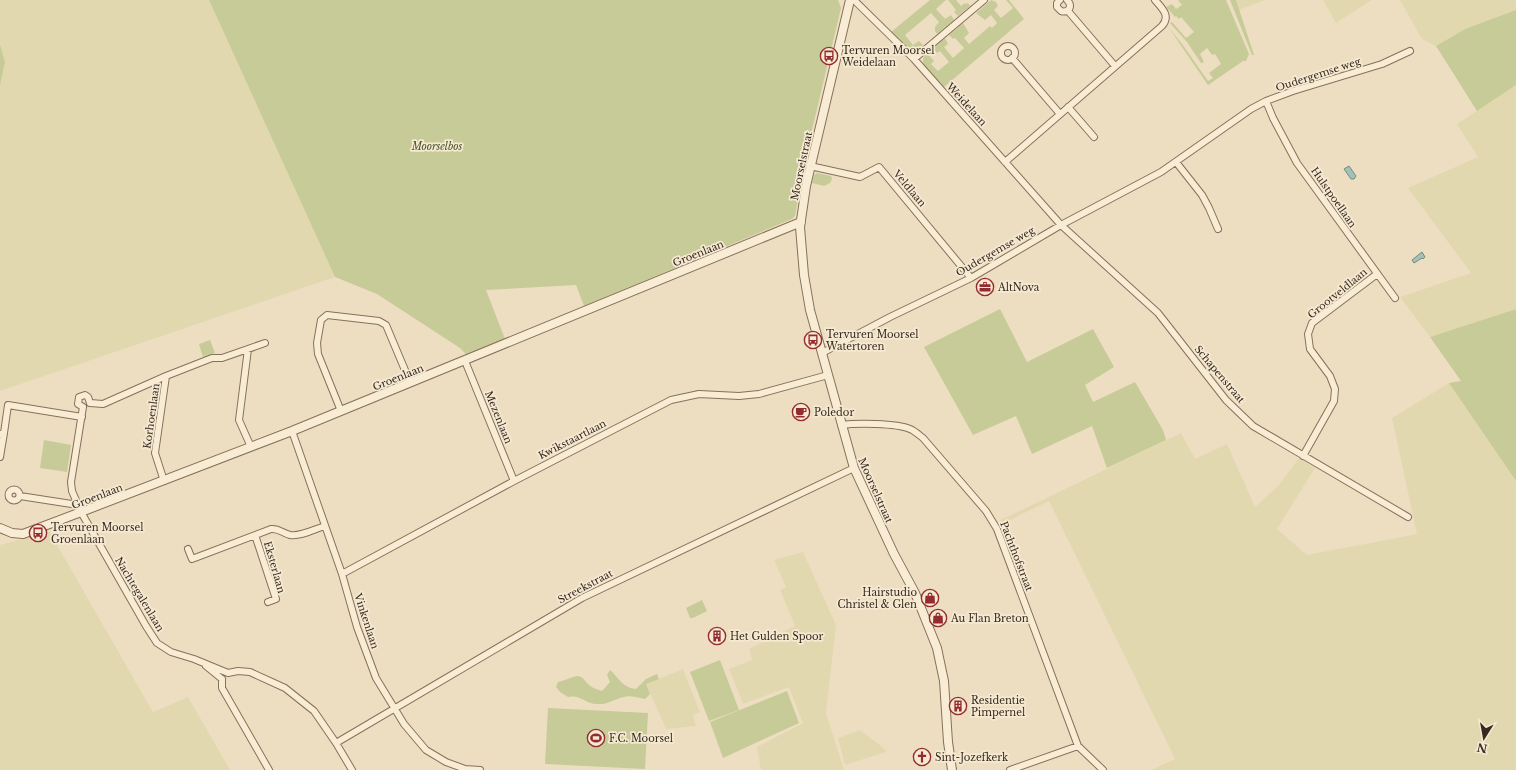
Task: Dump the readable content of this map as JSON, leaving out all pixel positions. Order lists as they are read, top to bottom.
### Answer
{
  "streets": {
    "street": [
      "Oudergemse weg",
      "Weidelaan",
      "Moorselstraat",
      "Veldlaan",
      "Hulstpoellaan",
      "Groenlaan",
      "Grootveldlaan",
      "Schapenstraat",
      "Korhoenlaan",
      "Mezenlaan",
      "Kwikstaartlaan",
      "Pachthofstraat",
      "Eksterlaan",
      "Streekstraat",
      "Nachtegalenlaan",
      "Vinkenlaan"
    ]
  },
  "crossings": [
    ["Oudergemse weg", "Weidelaan"],
    ["Oudergemse weg", "Moorselstraat"],
    ["Oudergemse weg", "Veldlaan"],
    ["Oudergemse weg", "Hulstpoellaan"],
    ["Oudergemse weg", "Schapenstraat"],
    ["Weidelaan", "Schapenstraat"],
    ["Moorselstraat", "Veldlaan"],
    ["Moorselstraat", "Groenlaan"],
    ["Moorselstraat", "Kwikstaartlaan"],
    ["Moorselstraat", "Pachthofstraat"],
    ["Moorselstraat", "Streekstraat"],
    ["Hulstpoellaan", "Grootveldlaan"],
    ["Groenlaan", "Korhoenlaan"],
    ["Groenlaan", "Mezenlaan"],
    ["Groenlaan", "Nachtegalenlaan"],
    ["Groenlaan", "Vinkenlaan"],
    ["Grootveldlaan", "Schapenstraat"],
    ["Korhoenlaan", "Nachtegalenlaan"],
    ["Mezenlaan", "Kwikstaartlaan"],
    ["Kwikstaartlaan", "Vinkenlaan"],
    ["Streekstraat", "Nachtegalenlaan"],
    ["Streekstraat", "Vinkenlaan"]
  ],
  "parks": ["Moorselbos"],
  "places": {
    "bus stop": ["Tervuren Moorsel Weidelaan", "Tervuren Moorsel Watertoren", "Tervuren Moorsel Groenlaan"],
    "office": ["AltNova"],
    "cafe": ["Poledor"],
    "shop": ["Hairstudio Christel & Glen", "Au Flan Breton"],
    "building": ["Het Gulden Spoor", "Residentie Pimpernel"],
    "sports": ["F.C. Moorsel"],
    "church": ["Sint-Jozefkerk"]
  },
  "north": "bottom"
}
